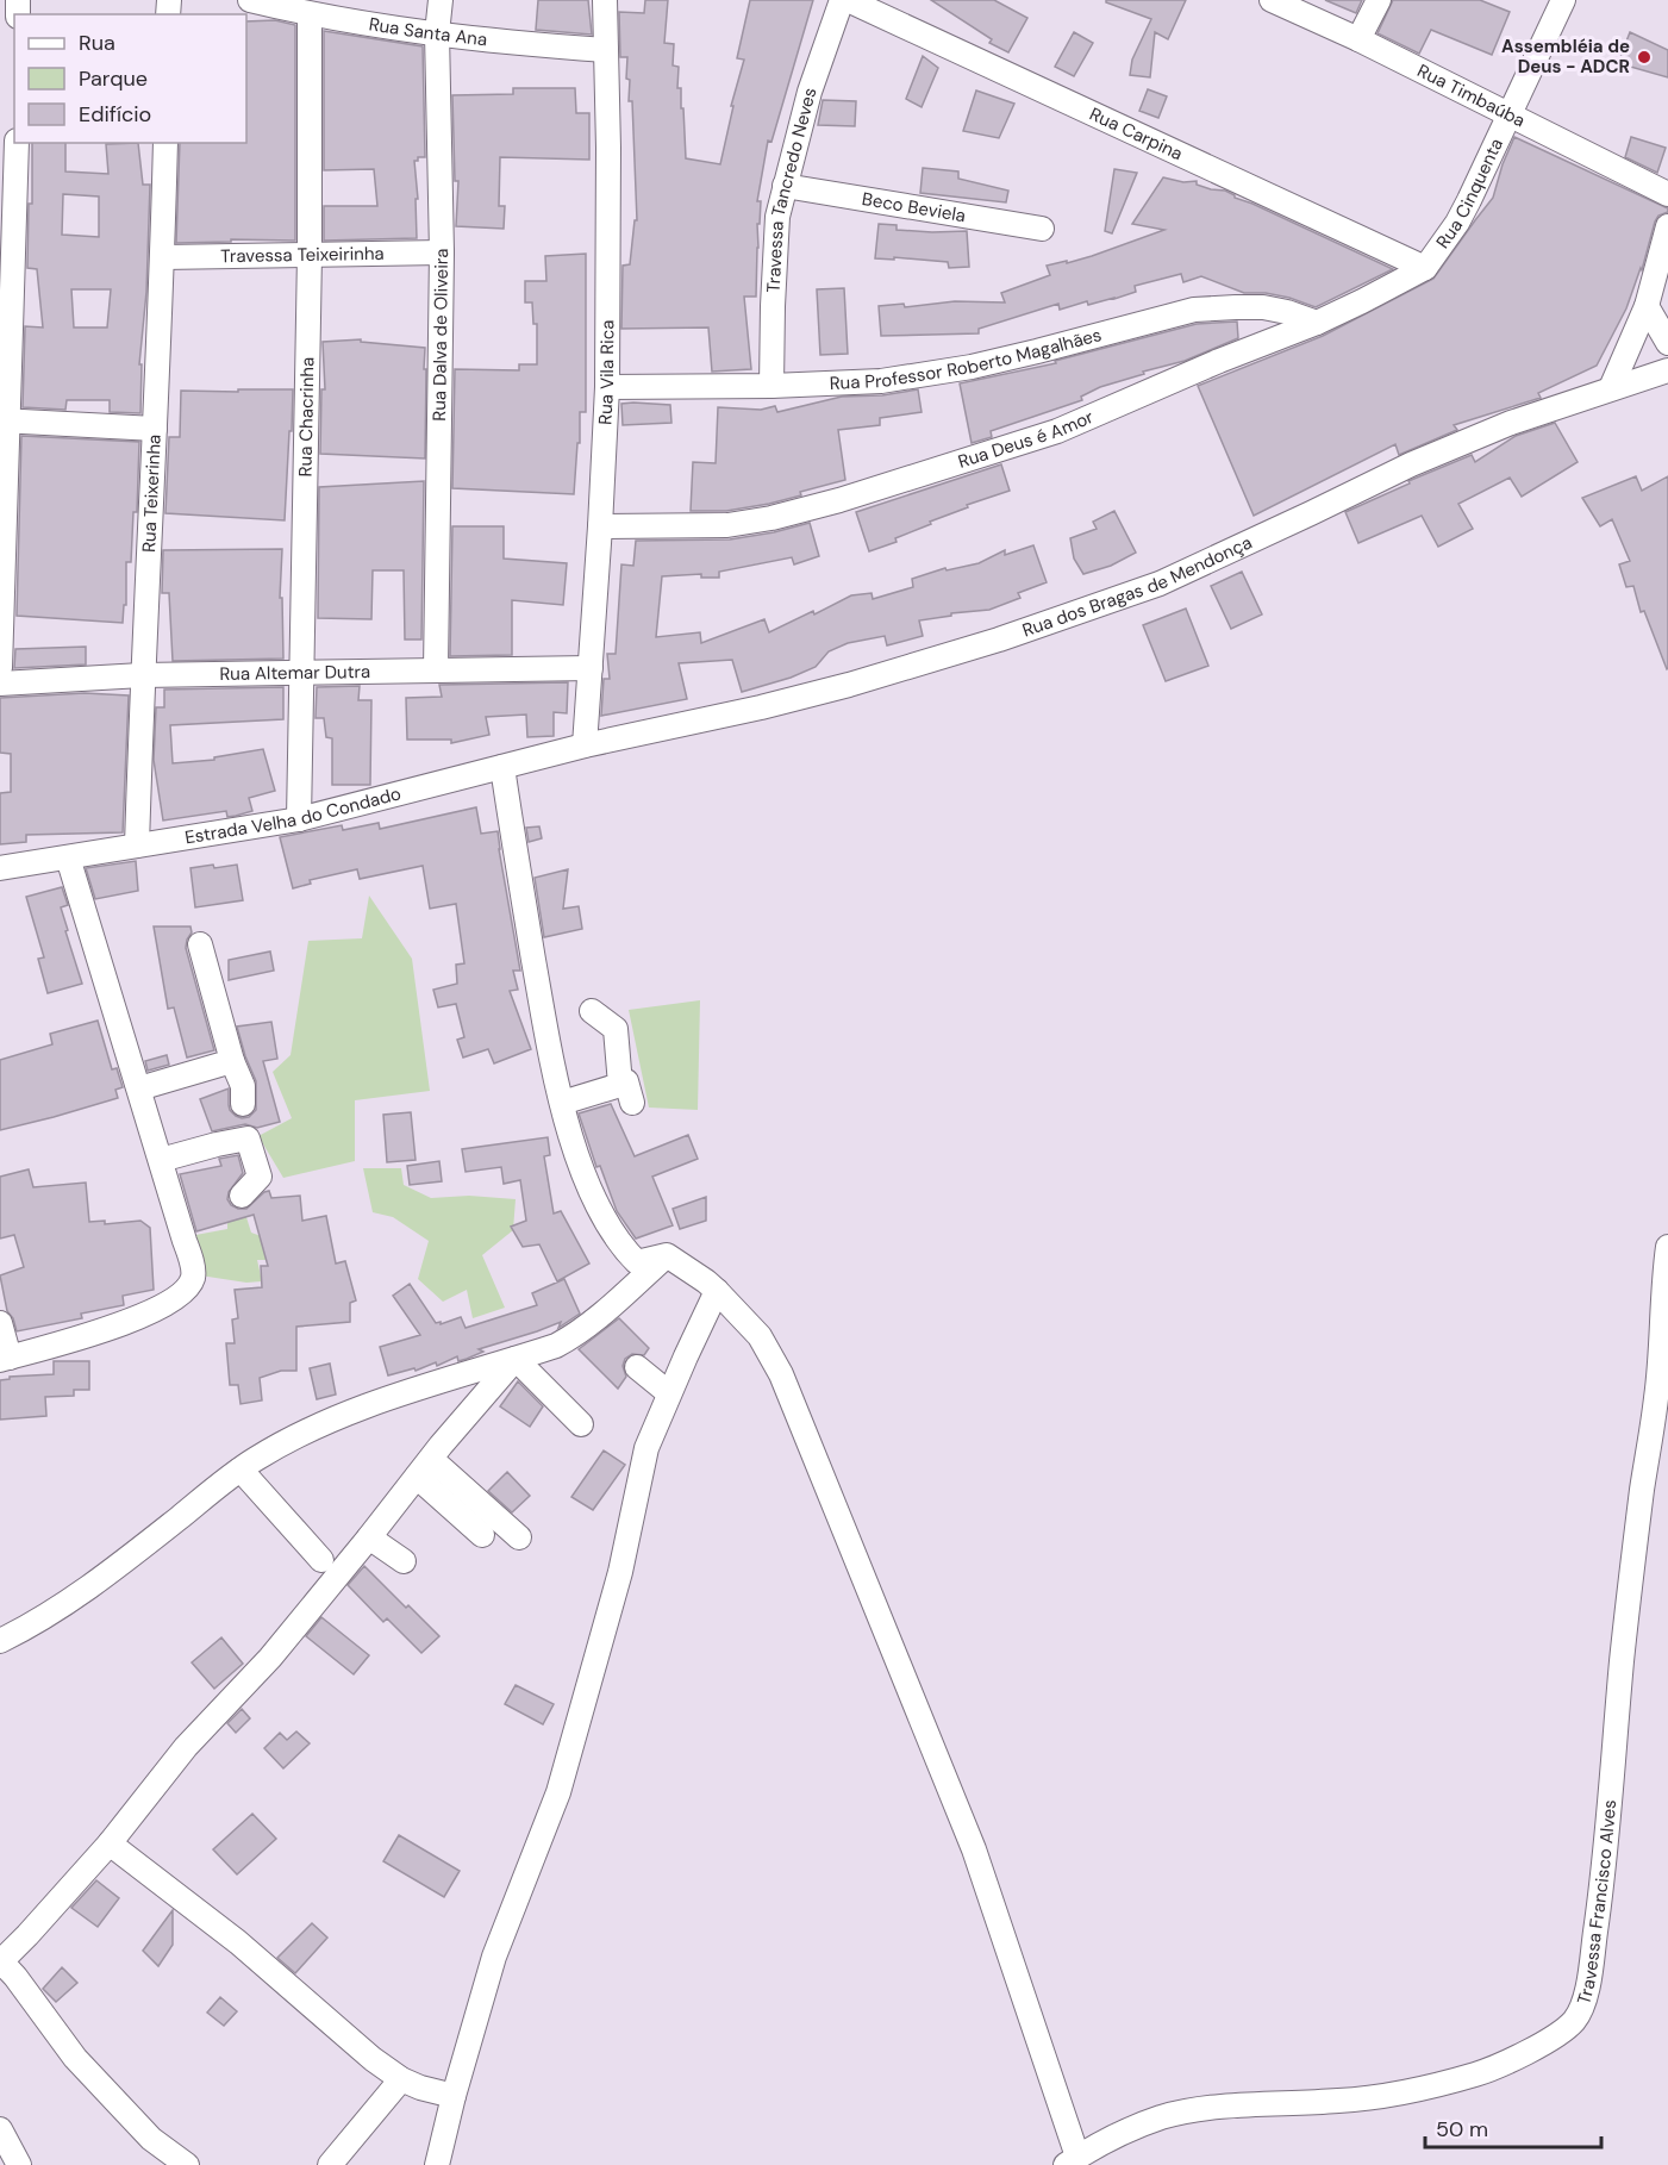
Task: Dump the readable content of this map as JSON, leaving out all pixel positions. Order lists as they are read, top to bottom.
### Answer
{
  "streets": {
    "street": [
      "Rua Santa Ana",
      "Rua Timbaúba",
      "Rua Carpina",
      "Travessa Tancredo Neves",
      "Rua Cinquenta",
      "Beco Beviela",
      "Travessa Teixeirinha",
      "Rua Dalva de Oliveira",
      "Rua Professor Roberto Magalhães",
      "Rua Vila Rica",
      "Rua Chacrinha",
      "Rua Deus é Amor",
      "Rua Teixerinha",
      "Rua dos Bragas de Mendonça",
      "Rua Altemar Dutra",
      "Estrada Velha do Condado",
      "Travessa Francisco Alves"
    ]
  },
  "crossings": [
    ["Rua Santa Ana", "Rua Dalva de Oliveira"],
    ["Rua Santa Ana", "Rua Vila Rica"],
    ["Rua Santa Ana", "Rua Chacrinha"],
    ["Rua Timbaúba", "Rua Cinquenta"],
    ["Rua Carpina", "Rua Cinquenta"],
    ["Rua Carpina", "Rua Deus é Amor"],
    ["Travessa Tancredo Neves", "Beco Beviela"],
    ["Travessa Tancredo Neves", "Rua Professor Roberto Magalhães"],
    ["Rua Cinquenta", "Rua Deus é Amor"],
    ["Travessa Teixeirinha", "Rua Dalva de Oliveira"],
    ["Travessa Teixeirinha", "Rua Chacrinha"],
    ["Travessa Teixeirinha", "Rua Teixerinha"],
    ["Rua Dalva de Oliveira", "Rua Altemar Dutra"],
    ["Rua Professor Roberto Magalhães", "Rua Vila Rica"],
    ["Rua Professor Roberto Magalhães", "Rua Deus é Amor"],
    ["Rua Vila Rica", "Rua Deus é Amor"],
    ["Rua Vila Rica", "Rua dos Bragas de Mendonça"],
    ["Rua Vila Rica", "Rua Altemar Dutra"],
    ["Rua Vila Rica", "Estrada Velha do Condado"],
    ["Rua Chacrinha", "Rua Altemar Dutra"],
    ["Rua Chacrinha", "Estrada Velha do Condado"],
    ["Rua Teixerinha", "Rua Altemar Dutra"],
    ["Rua Teixerinha", "Estrada Velha do Condado"],
    ["Rua dos Bragas de Mendonça", "Estrada Velha do Condado"]
  ],
  "places": ["Assembléia de Deus - ADCR"],
  "legend": ["Rua", "Parque", "Edifício"],
  "scale_bar": "50 m"
}
